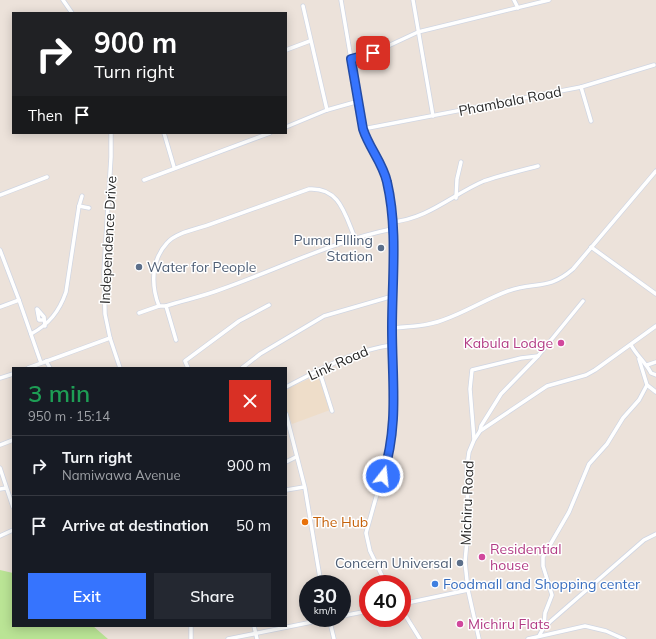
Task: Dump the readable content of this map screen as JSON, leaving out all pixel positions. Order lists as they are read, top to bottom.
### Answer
{
  "streets": {
    "street": [
      "Phambala Road",
      "Independence Drive",
      "Link Road",
      "Michiru Road"
    ]
  },
  "places": [
    "Puma FIlling Station",
    "Water for People",
    "Kabula Lodge",
    "The Hub",
    "Residential house",
    "Concern Universal",
    "Foodmall and Shopping center",
    "Michiru Flats"
  ],
  "page": {
    "turn": ["900 m", "Turn right"],
    "then": "Then",
    "heading": ["3 min", "950 m · 15:14"],
    "list": [
      {
        "name": "Turn right",
        "note": "Namiwawa Avenue",
        "value": "900 m"
      },
      {
        "name": "Arrive at destination",
        "value": "50 m"
      }
    ],
    "buttons": ["Exit", "Share"],
    "speed": "30 km/h",
    "limit": "40"
  }
}
